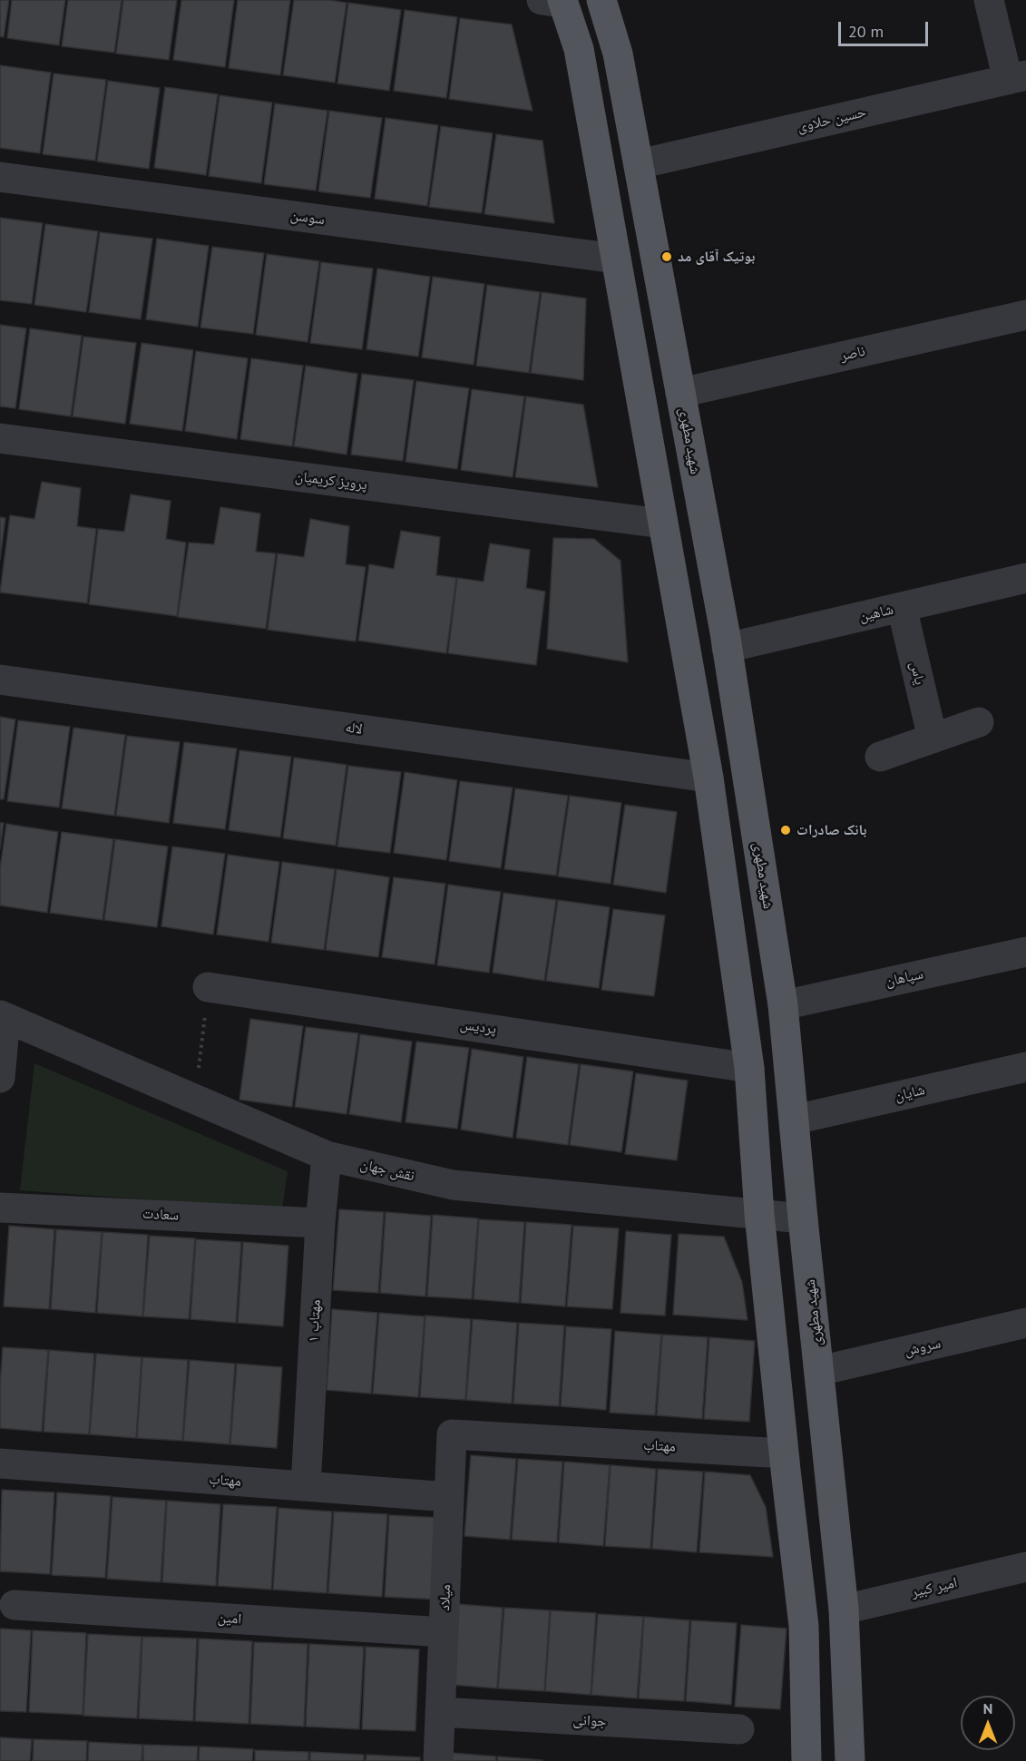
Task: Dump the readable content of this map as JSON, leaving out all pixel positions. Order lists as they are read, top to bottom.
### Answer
{
  "streets": {
    "main road": ["شهید مطهری"],
    "street": [
      "حسین حلاوی",
      "سوسن",
      "ناصر",
      "پرویز کریمیان",
      "شاهین",
      "یاس",
      "لاله",
      "سپاهان",
      "پردیس",
      "شایان",
      "نقش جهان",
      "سعادت",
      "مهتاب ۱",
      "سروش",
      "مهتاب",
      "امیر کبیر",
      "میلاد",
      "امین",
      "جوانی"
    ]
  },
  "crossings": [
    ["حسین حلاوی", "شهید مطهری"],
    ["ناصر", "شهید مطهری"],
    ["شهید مطهری", "شاهین"],
    ["شهید مطهری", "سپاهان"],
    ["شهید مطهری", "شایان"],
    ["شهید مطهری", "نقش جهان"],
    ["شهید مطهری", "سروش"],
    ["شهید مطهری", "امیر کبیر"],
    ["شاهین", "یاس"],
    ["نقش جهان", "مهتاب ۱"],
    ["سعادت", "مهتاب ۱"],
    ["مهتاب ۱", "مهتاب"],
    ["مهتاب", "میلاد"],
    ["میلاد", "امین"],
    ["میلاد", "جوانی"]
  ],
  "places": ["بوتیک آقای مد", "بانک صادرات"],
  "scale_bar": "20 m",
  "north": "top"
}
